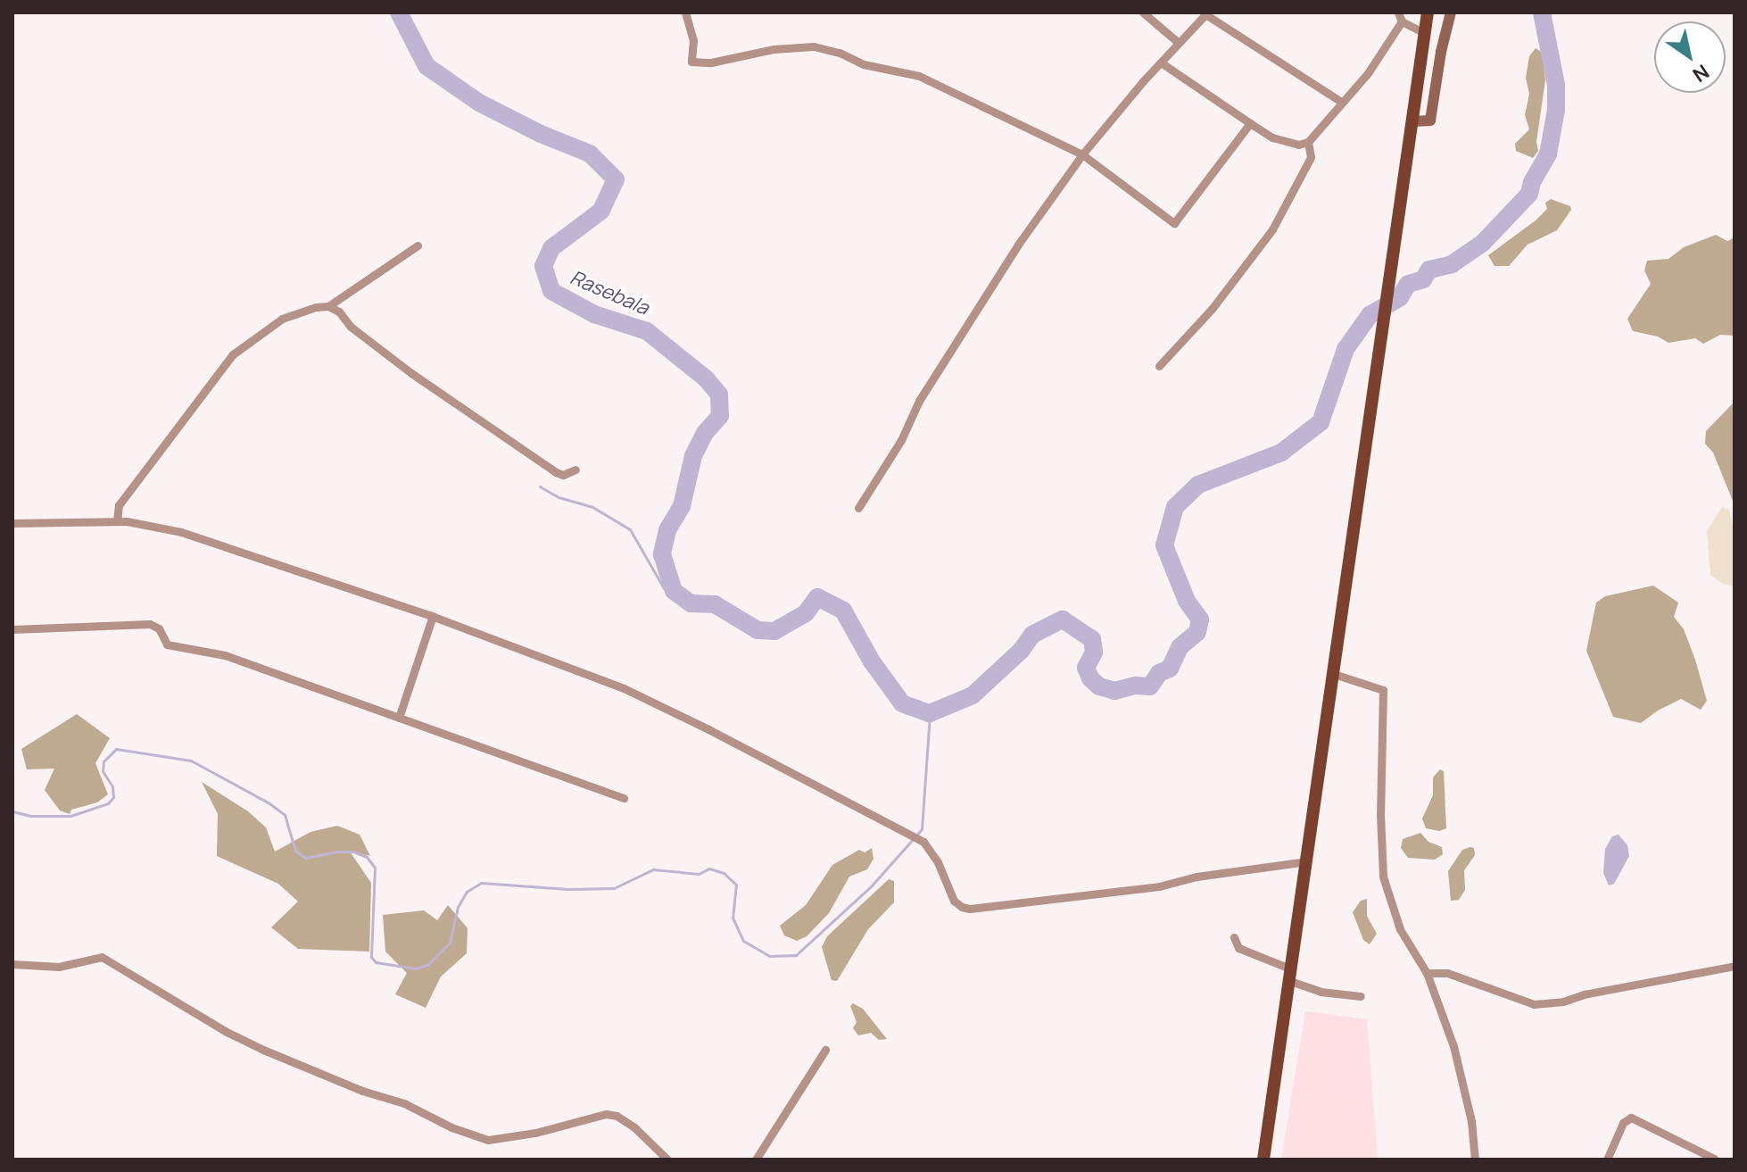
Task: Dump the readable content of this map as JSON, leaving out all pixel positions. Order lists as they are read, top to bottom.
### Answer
{
  "water": ["Rasebala"],
  "north": "bottom right"
}
